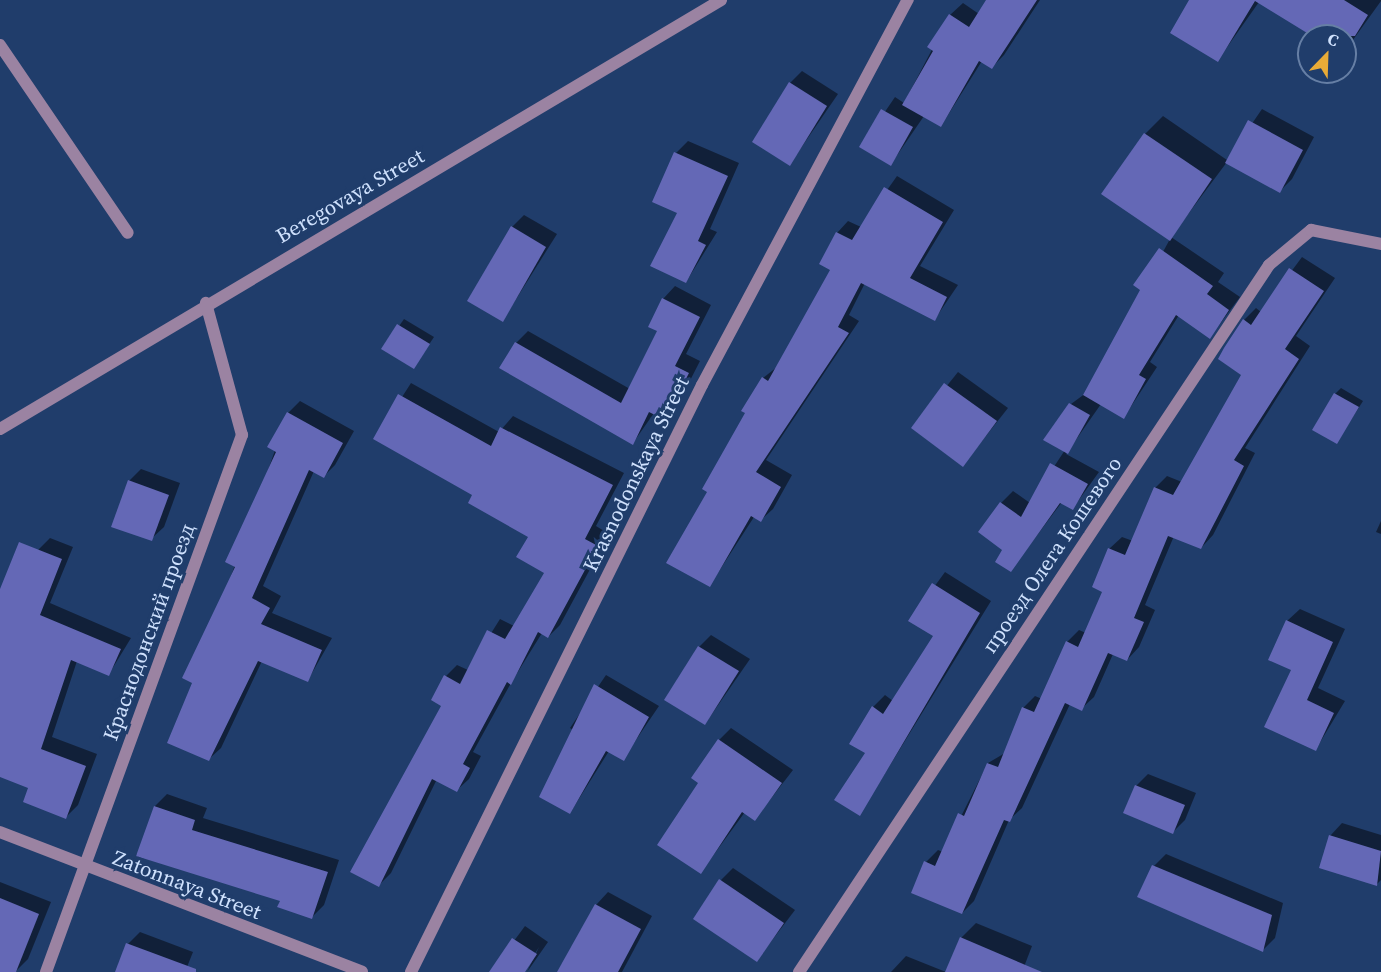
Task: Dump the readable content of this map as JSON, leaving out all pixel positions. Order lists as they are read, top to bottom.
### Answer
{
  "streets": {
    "street": [
      "Beregovaya Street",
      "Krasnodonskaya Street",
      "проезд Олега Кошевого",
      "Краснодонский проезд",
      "Zatonnaya Street"
    ]
  },
  "crossings": [
    ["Beregovaya Street", "Краснодонский проезд"],
    ["Краснодонский проезд", "Zatonnaya Street"]
  ],
  "north": "top right"
}
